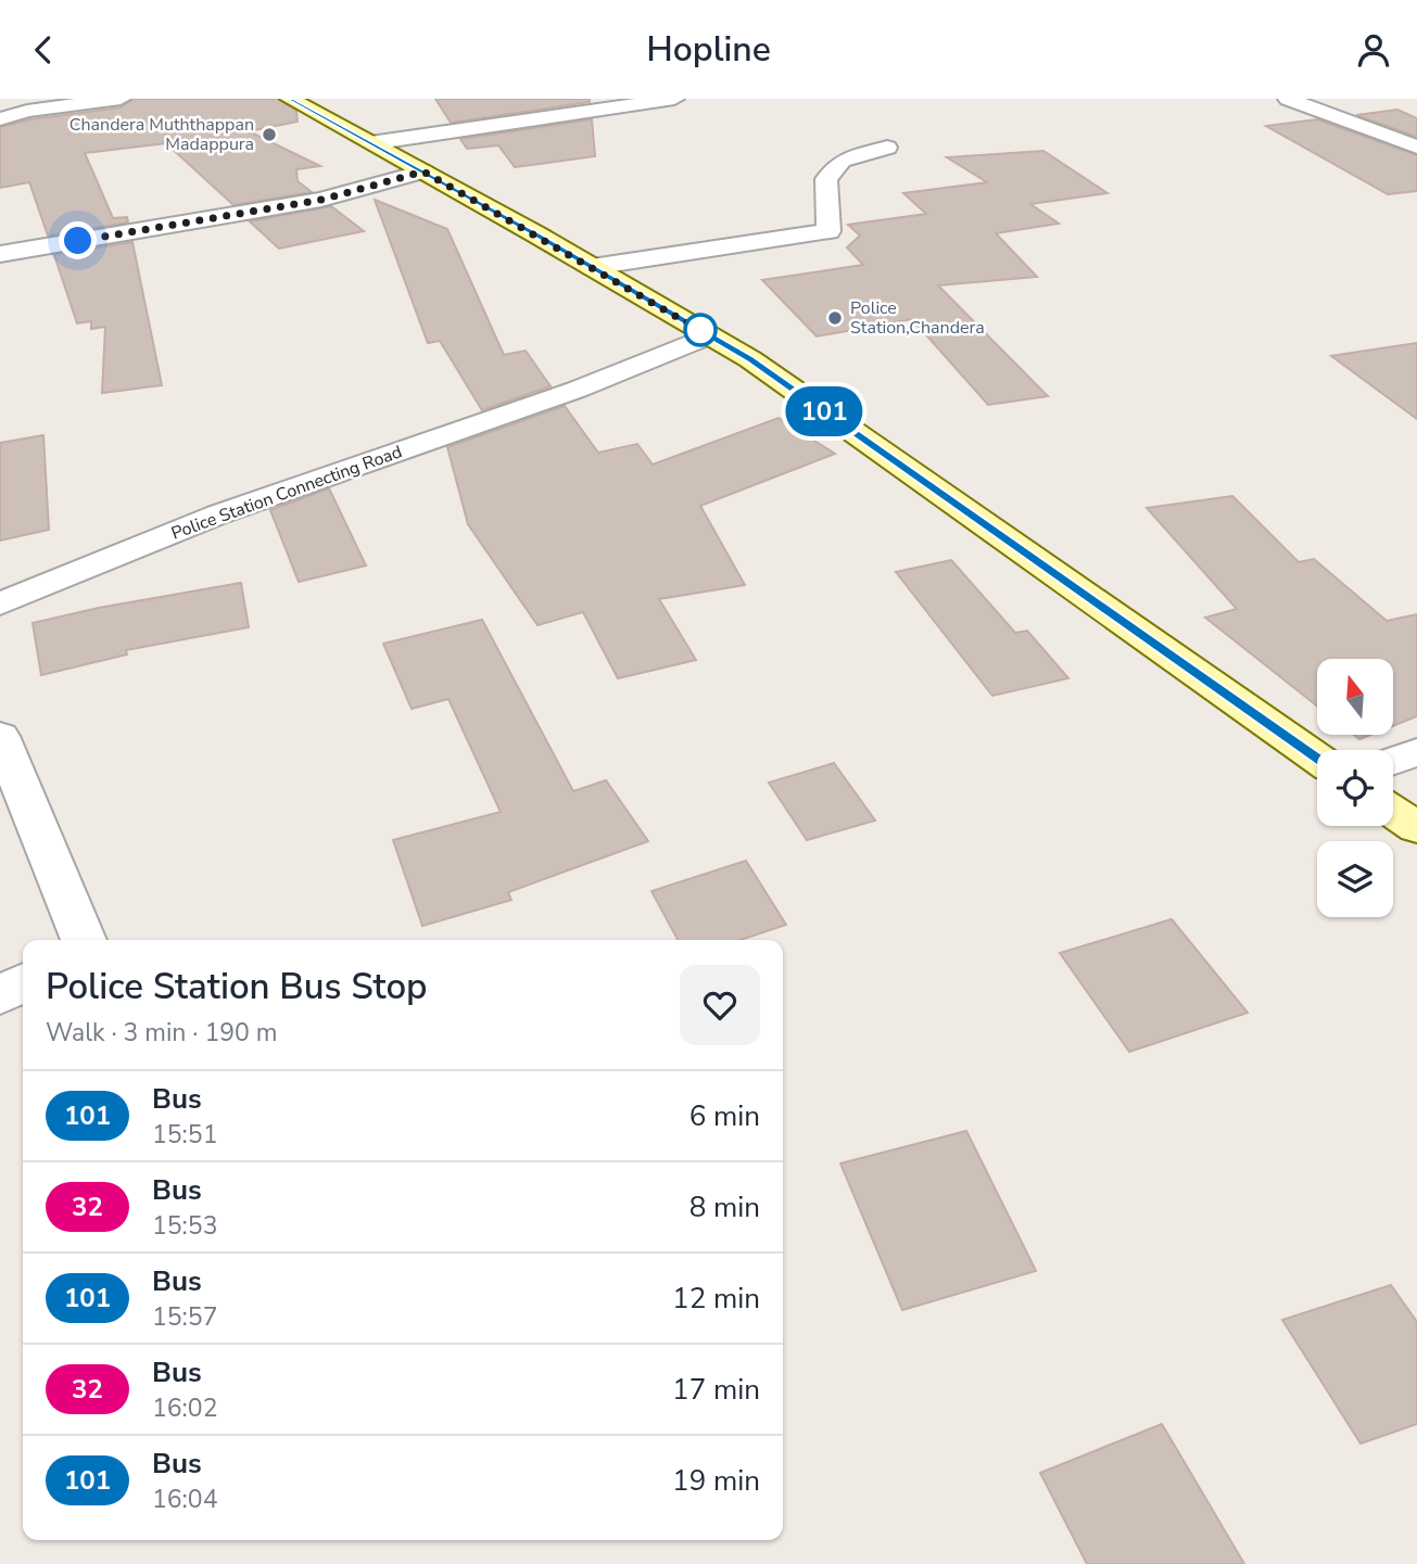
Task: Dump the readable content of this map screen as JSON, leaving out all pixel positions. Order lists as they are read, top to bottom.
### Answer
{
  "streets": {
    "street": ["Police Station Connecting Road"]
  },
  "places": ["Chandera Muththappan Madappura", "Police Station,Chandera"],
  "lines": ["bus line 101"],
  "north": "top",
  "page": {
    "header": "Hopline",
    "on_map": "101",
    "heading": ["Police Station Bus Stop", "Walk · 3 min · 190 m"],
    "list": [
      {
        "mark": "101",
        "name": "Bus",
        "note": "15:51",
        "value": "6 min"
      },
      {
        "mark": "32",
        "name": "Bus",
        "note": "15:53",
        "value": "8 min"
      },
      {
        "mark": "101",
        "name": "Bus",
        "note": "15:57",
        "value": "12 min"
      },
      {
        "mark": "32",
        "name": "Bus",
        "note": "16:02",
        "value": "17 min"
      },
      {
        "mark": "101",
        "name": "Bus",
        "note": "16:04",
        "value": "19 min"
      }
    ]
  }
}
